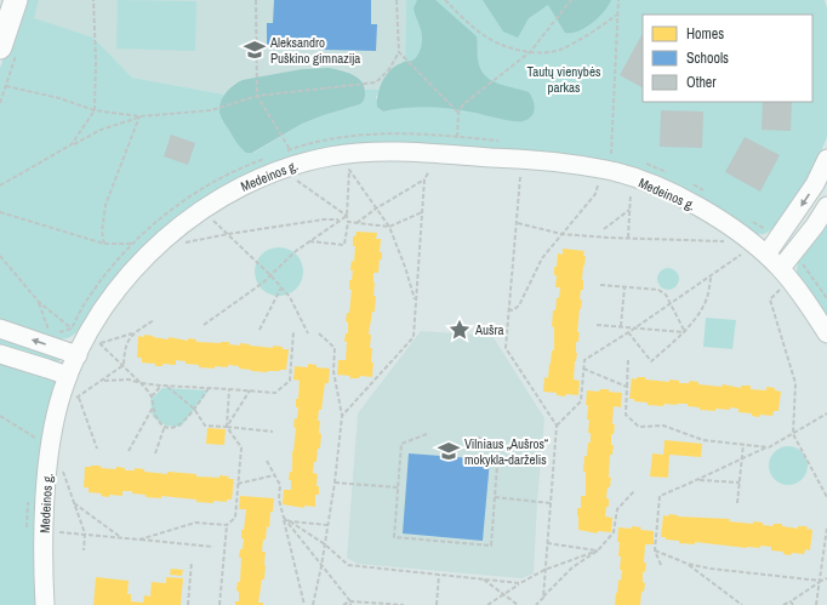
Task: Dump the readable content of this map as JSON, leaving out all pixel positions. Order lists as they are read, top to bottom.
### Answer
{
  "streets": {
    "street": ["Medeinos g."]
  },
  "parks": ["Tautų vienybės parkas"],
  "places": {
    "school or university": ["Aleksandro Puškino gimnazija", "Vilniaus „Aušros“ mokykla-darželis"],
    "place": ["Aušra"]
  },
  "legend": ["Homes", "Schools", "Other"]
}
